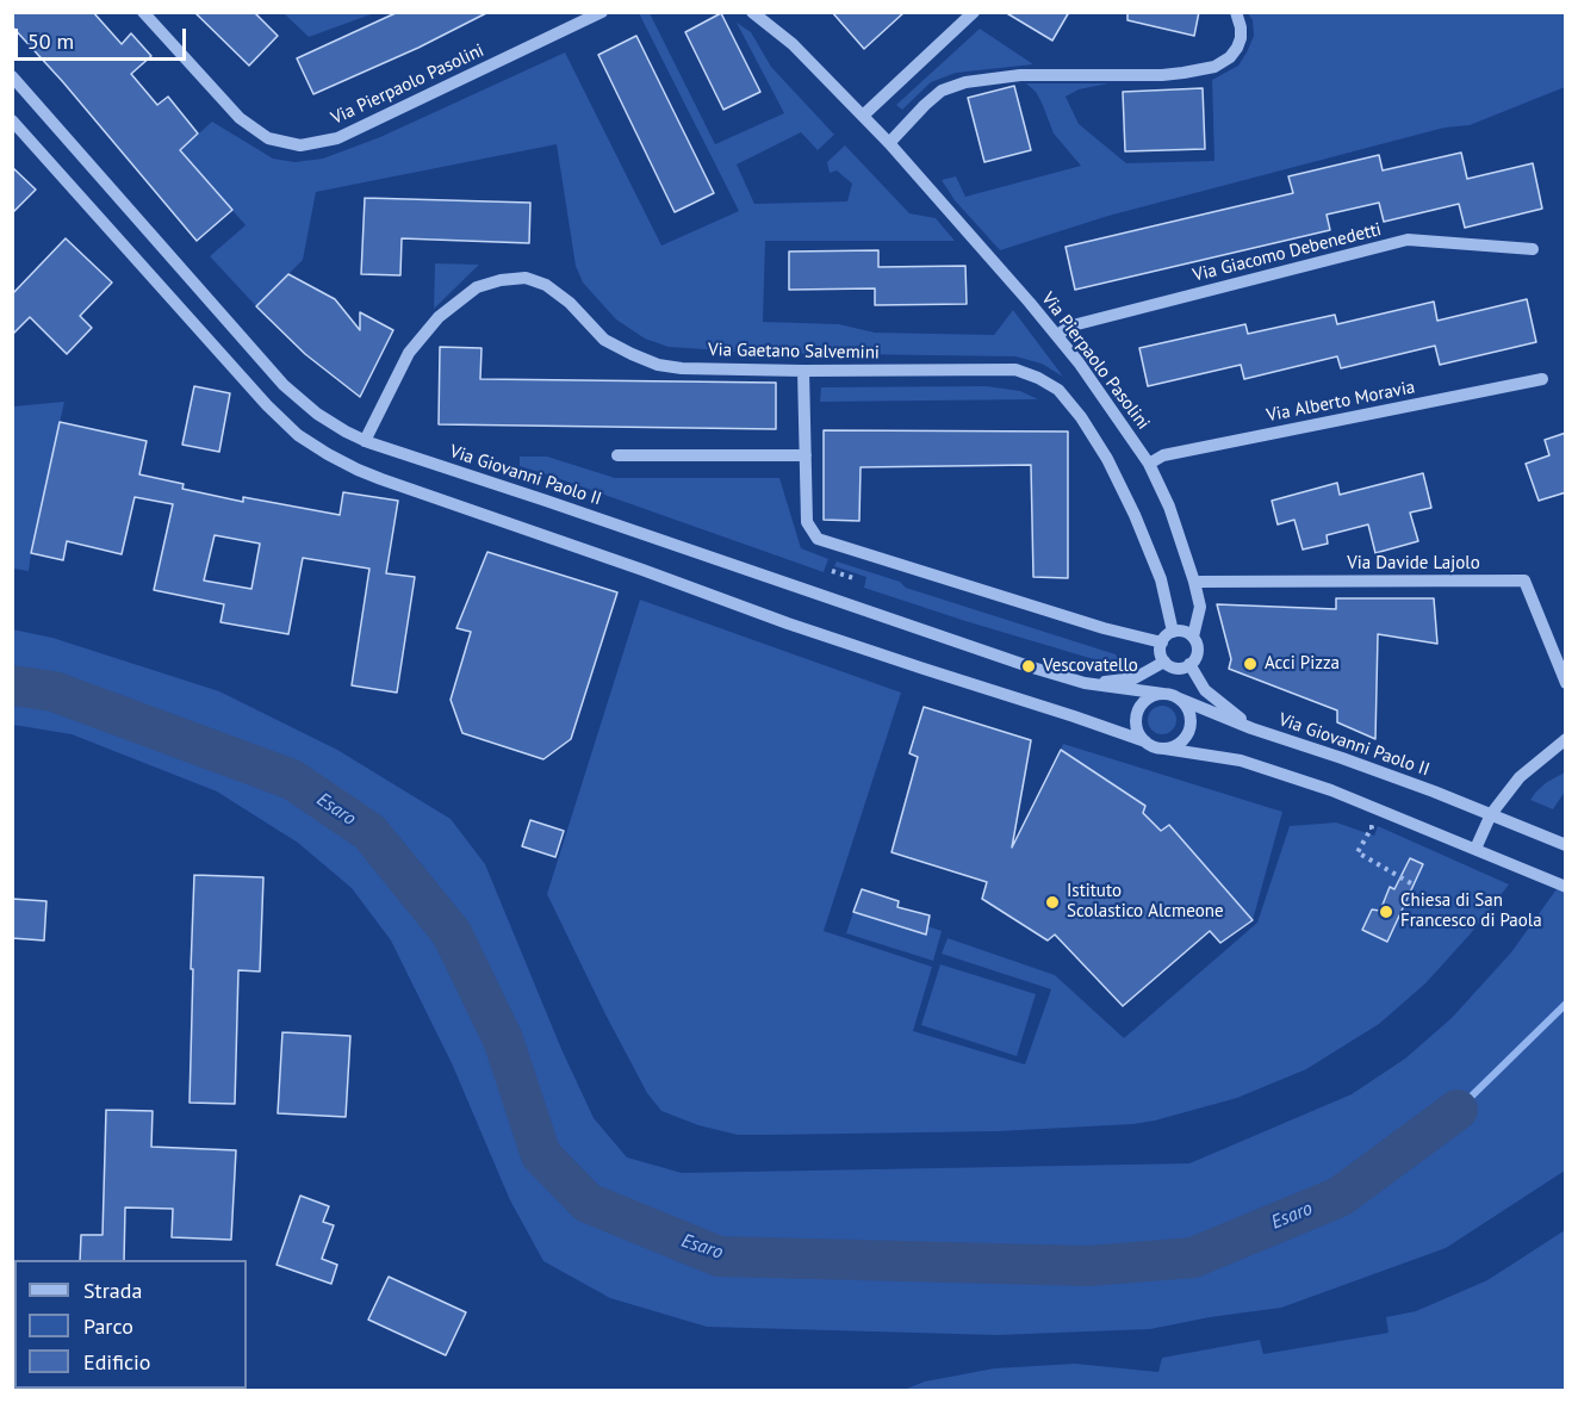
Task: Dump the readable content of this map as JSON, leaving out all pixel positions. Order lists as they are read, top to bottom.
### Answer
{
  "streets": {
    "street": [
      "Via Pierpaolo Pasolini",
      "Via Giacomo Debenedetti",
      "Via Gaetano Salvemini",
      "Via Alberto Moravia",
      "Via Giovanni Paolo II",
      "Via Davide Lajolo"
    ]
  },
  "crossings": [
    ["Via Pierpaolo Pasolini", "Via Giacomo Debenedetti"],
    ["Via Pierpaolo Pasolini", "Via Gaetano Salvemini"],
    ["Via Pierpaolo Pasolini", "Via Alberto Moravia"],
    ["Via Pierpaolo Pasolini", "Via Davide Lajolo"],
    ["Via Gaetano Salvemini", "Via Giovanni Paolo II"]
  ],
  "water": ["Esaro"],
  "places": [
    "Acci Pizza",
    "Vescovatello",
    "Istituto Scolastico Alcmeone",
    "Chiesa di San Francesco di Paola"
  ],
  "legend": ["Strada", "Parco", "Edificio"],
  "scale_bar": "50 m"
}
